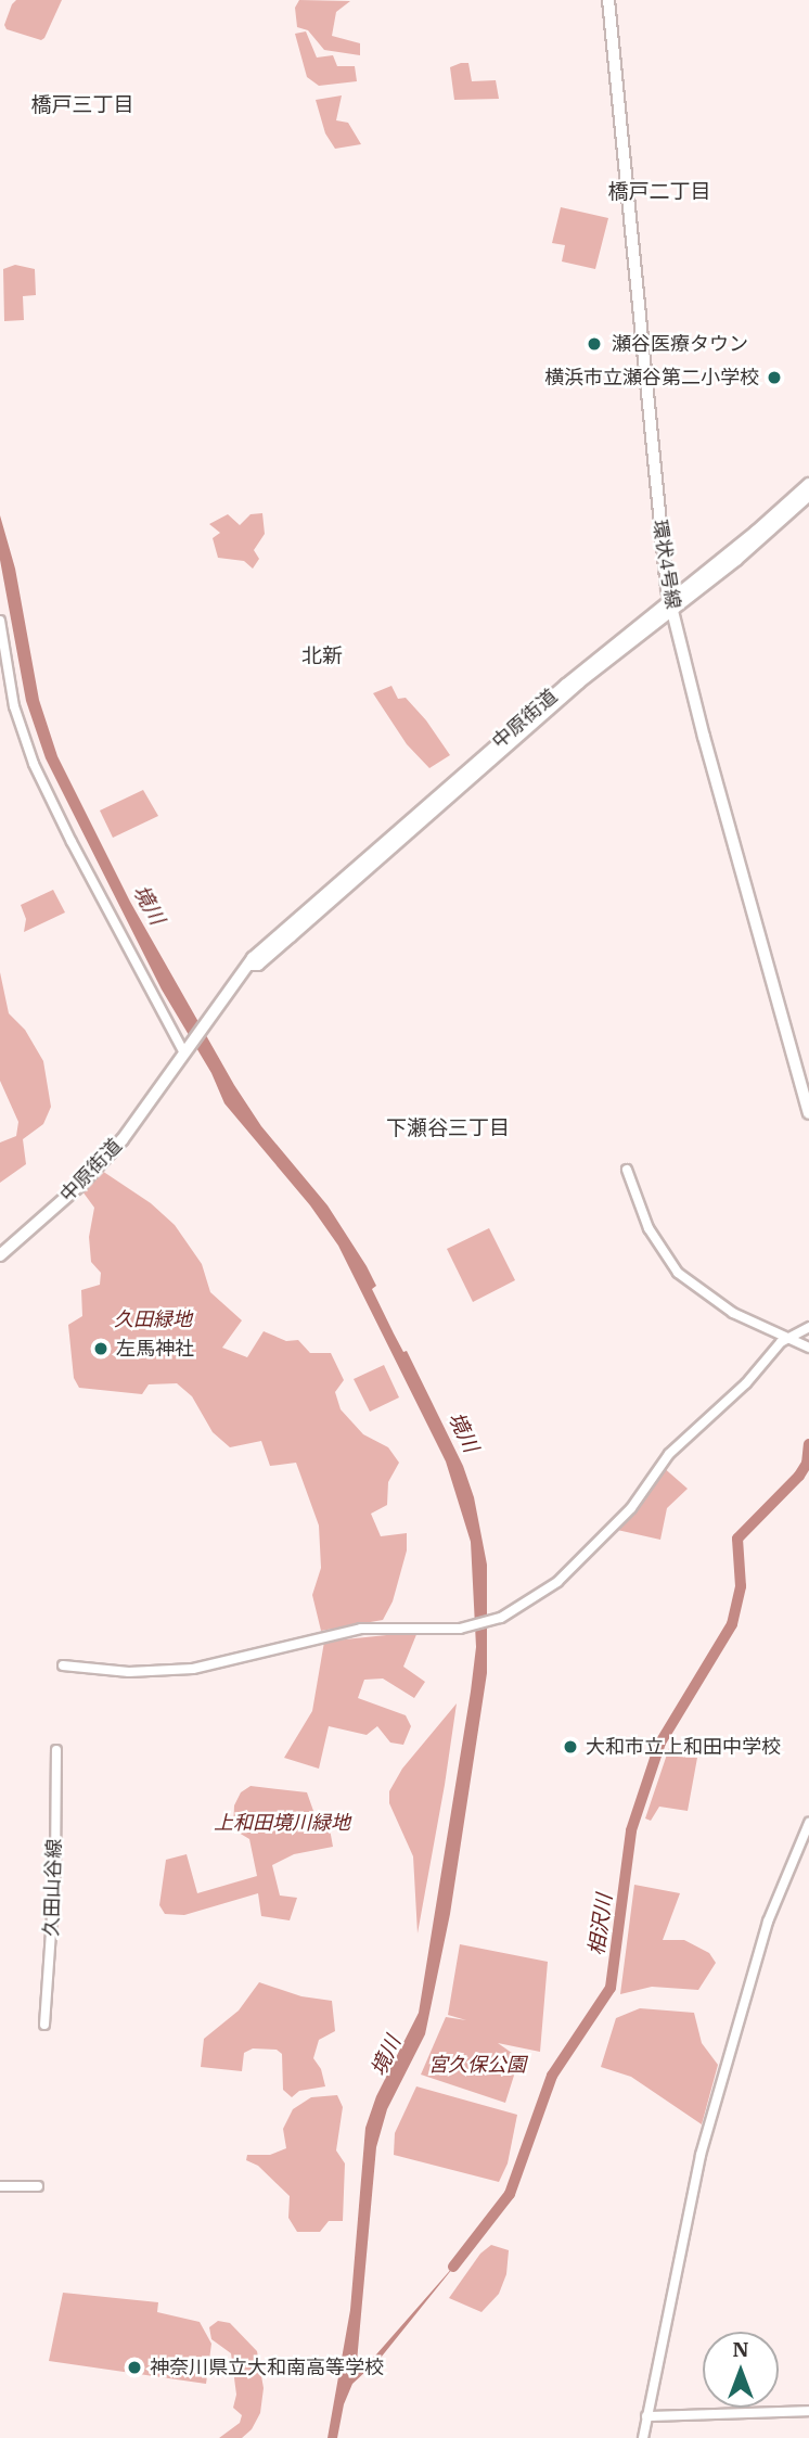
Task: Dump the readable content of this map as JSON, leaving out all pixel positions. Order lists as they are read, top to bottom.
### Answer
{
  "streets": {
    "main road": ["環状4号線", "中原街道"],
    "street": ["久田山谷線"]
  },
  "crossings": [
    ["環状4号線", "中原街道"]
  ],
  "districts": [
    "橋戸三丁目",
    "橋戸二丁目",
    "北新",
    "下瀬谷三丁目"
  ],
  "water": ["境川", "相沢川"],
  "parks": ["久田緑地", "上和田境川緑地", "宮久保公園"],
  "places": [
    "瀬谷医療タウン",
    "横浜市立瀬谷第二小学校",
    "左馬神社",
    "大和市立上和田中学校",
    "神奈川県立大和南高等学校"
  ],
  "north": "top"
}
